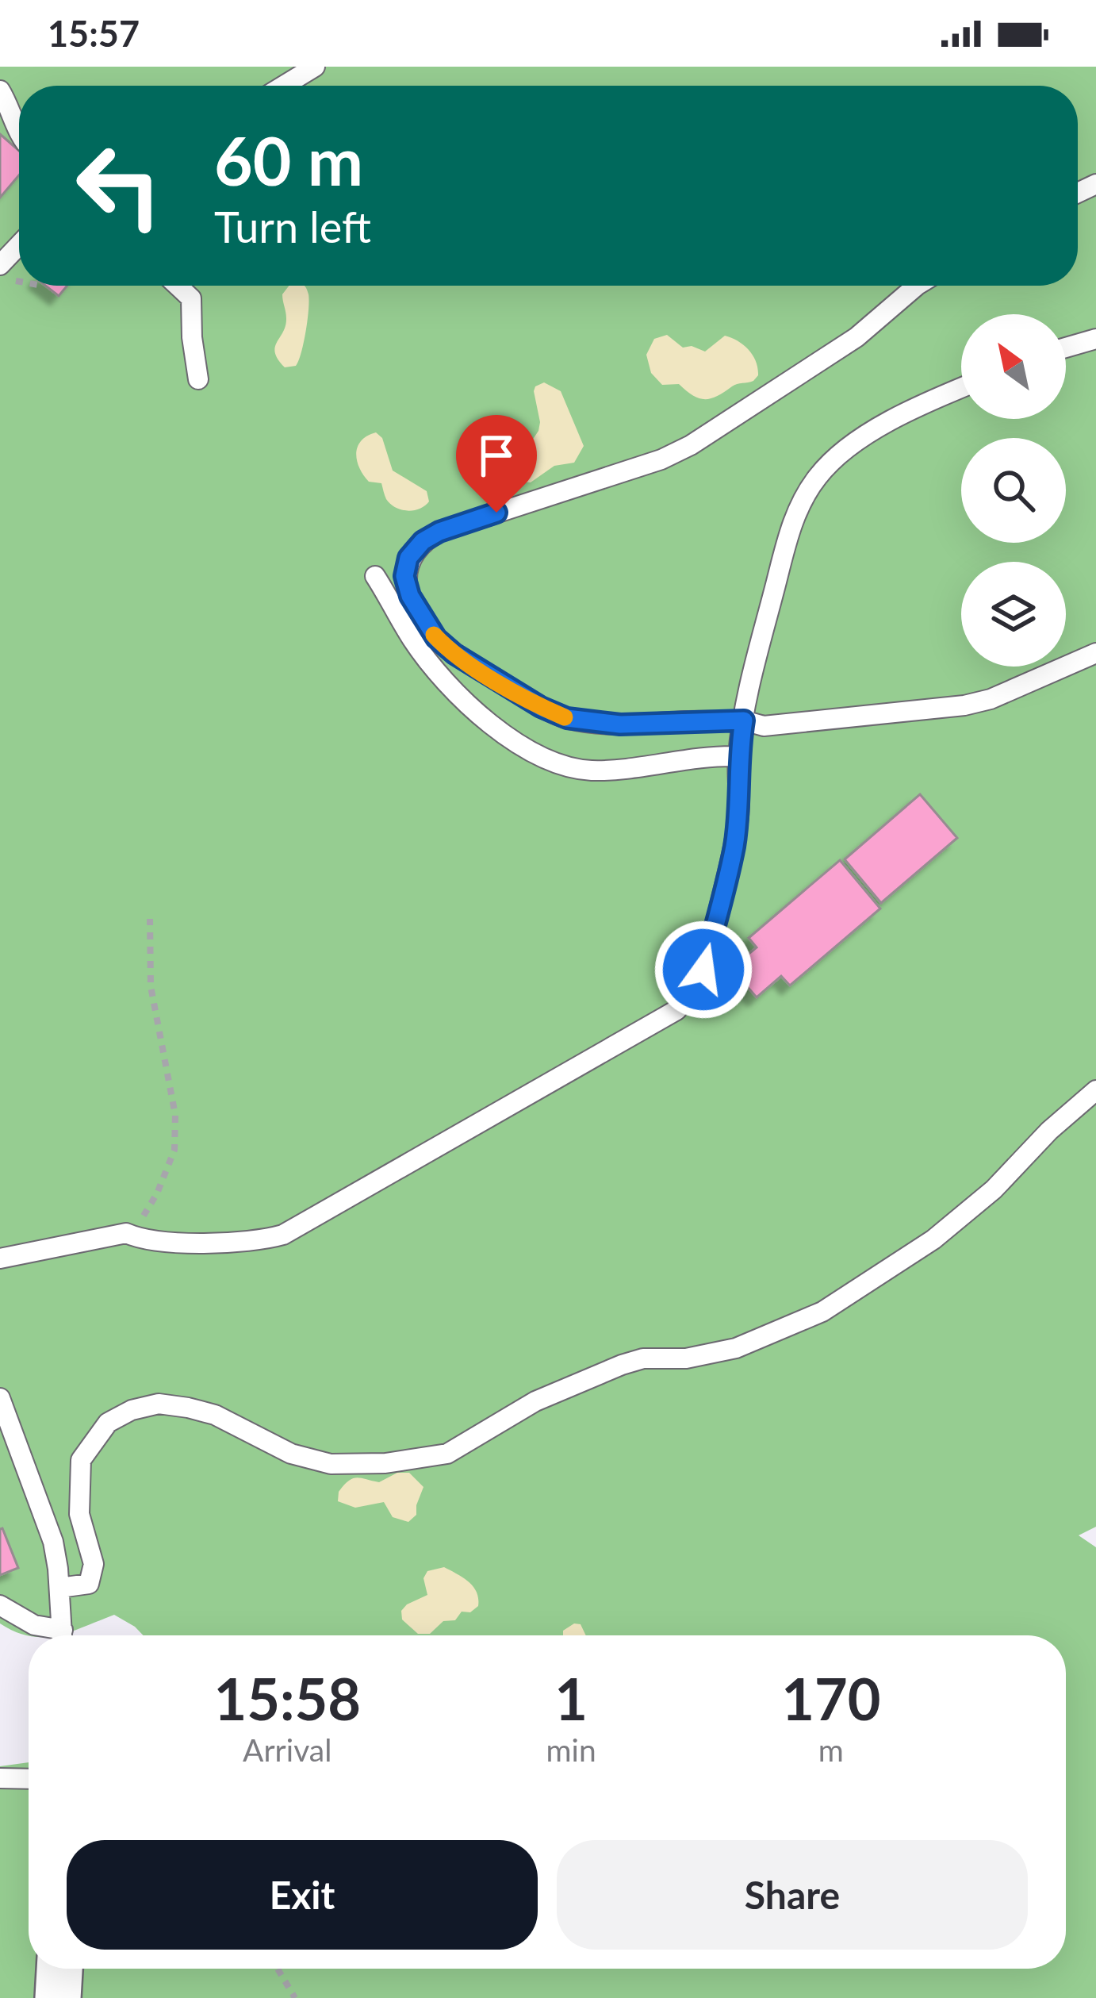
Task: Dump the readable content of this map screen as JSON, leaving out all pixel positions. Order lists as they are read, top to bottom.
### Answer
{
  "north": "top left",
  "page": {
    "status": "15:57",
    "turn": ["60 m", "Turn left"],
    "eta": [
      "15:58",
      "Arrival",
      "1",
      "min",
      "170",
      "m"
    ],
    "buttons": ["Exit", "Share"]
  }
}
